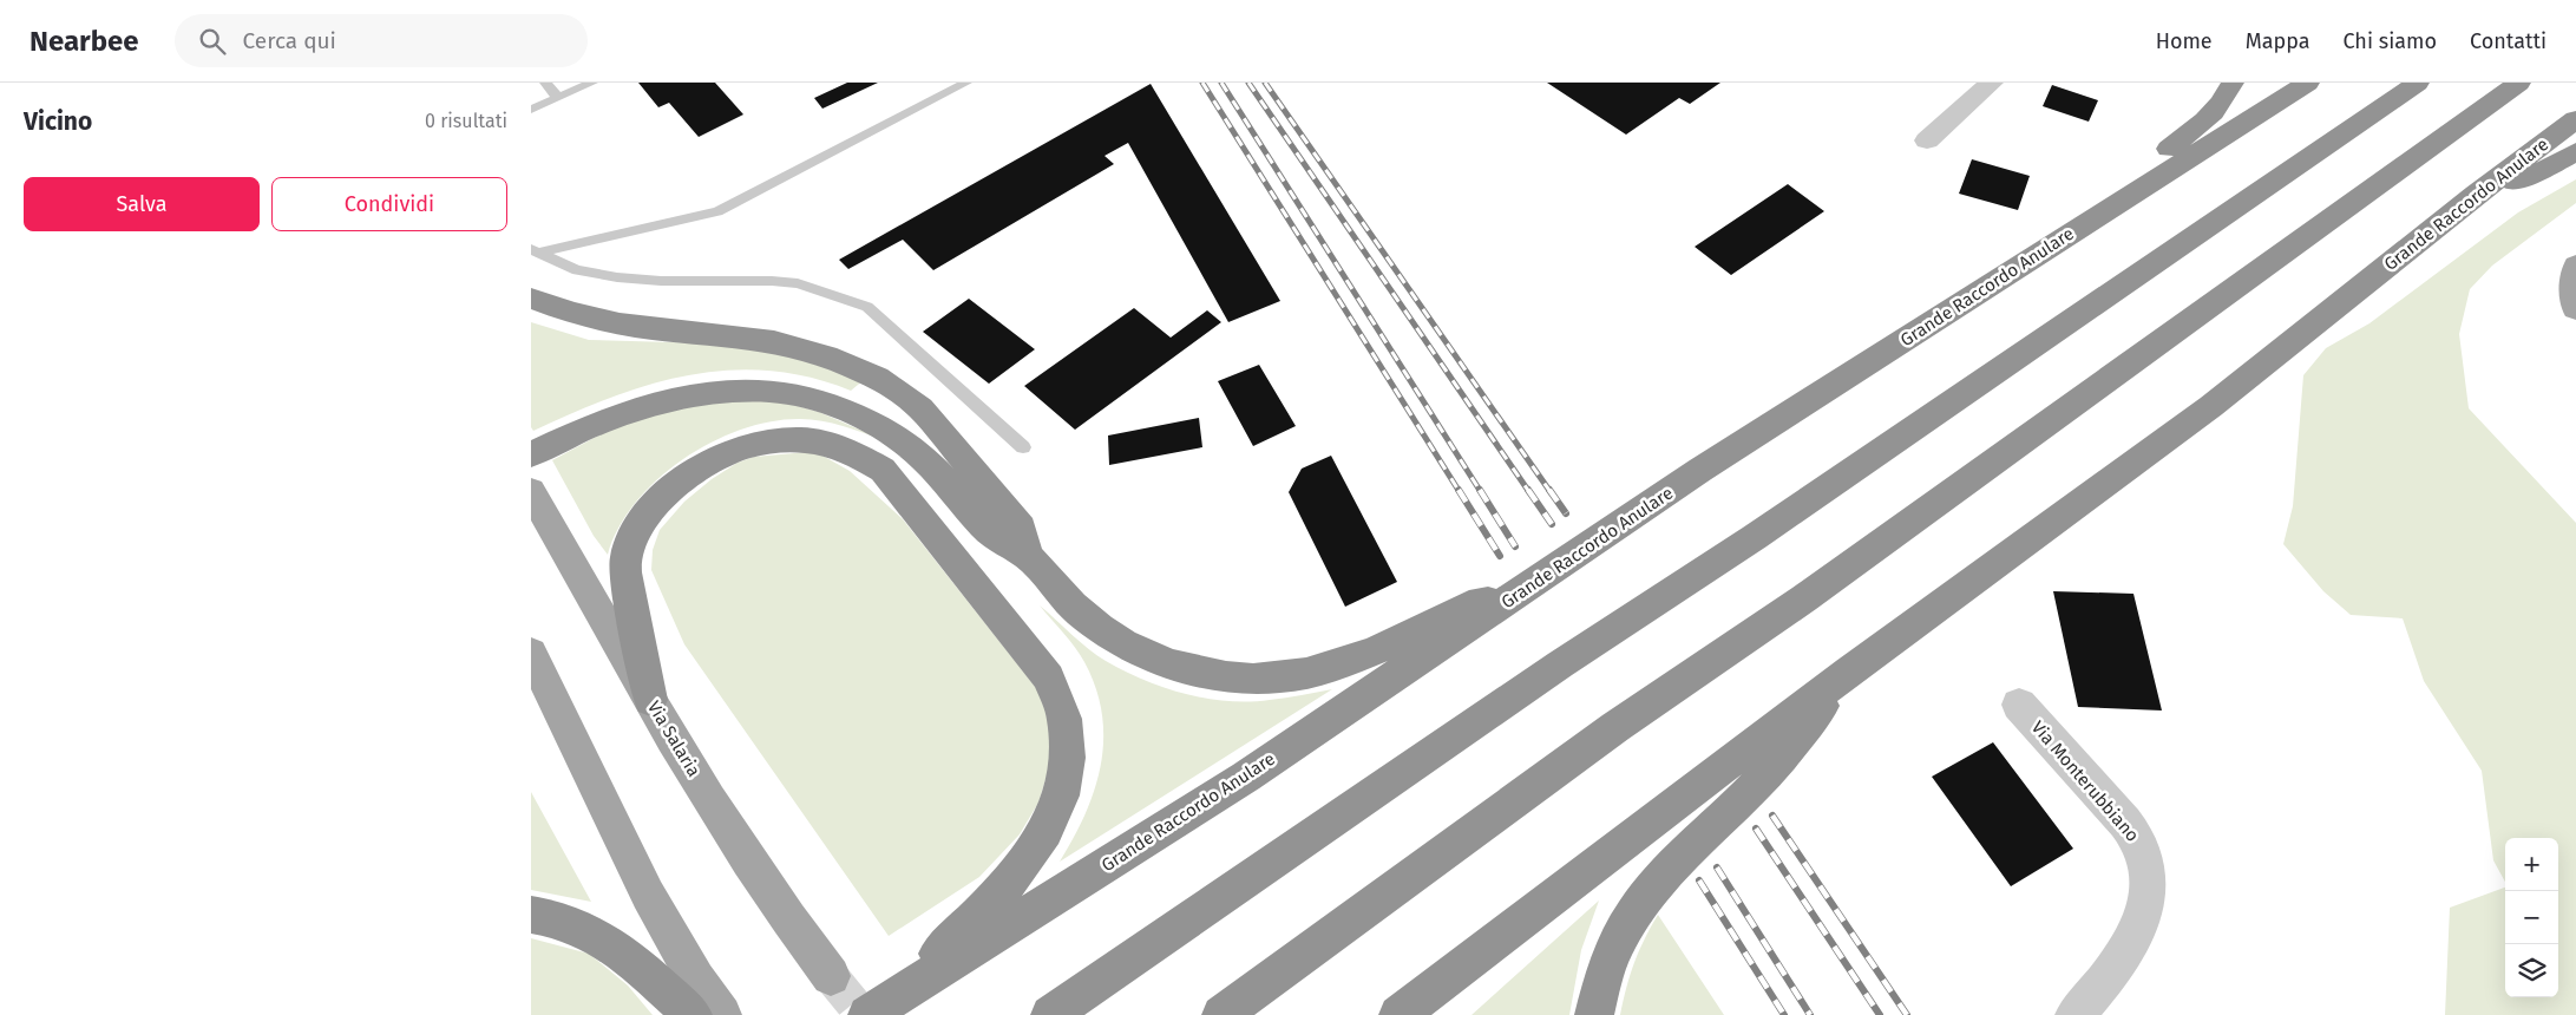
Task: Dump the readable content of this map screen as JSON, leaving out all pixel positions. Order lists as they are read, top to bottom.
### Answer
{
  "streets": {
    "highway": ["Grande Raccordo Anulare"],
    "main road": ["Via Salaria"],
    "street": ["Via Monterubbiano"]
  },
  "page": {
    "header": "Nearbee",
    "search": "Cerca qui",
    "nav": [
      "Home",
      "Mappa",
      "Chi siamo",
      "Contatti"
    ],
    "heading": ["Vicino", "0 risultati"],
    "buttons": ["Salva", "Condividi"],
    "map_buttons": ["+", "−"]
  }
}
